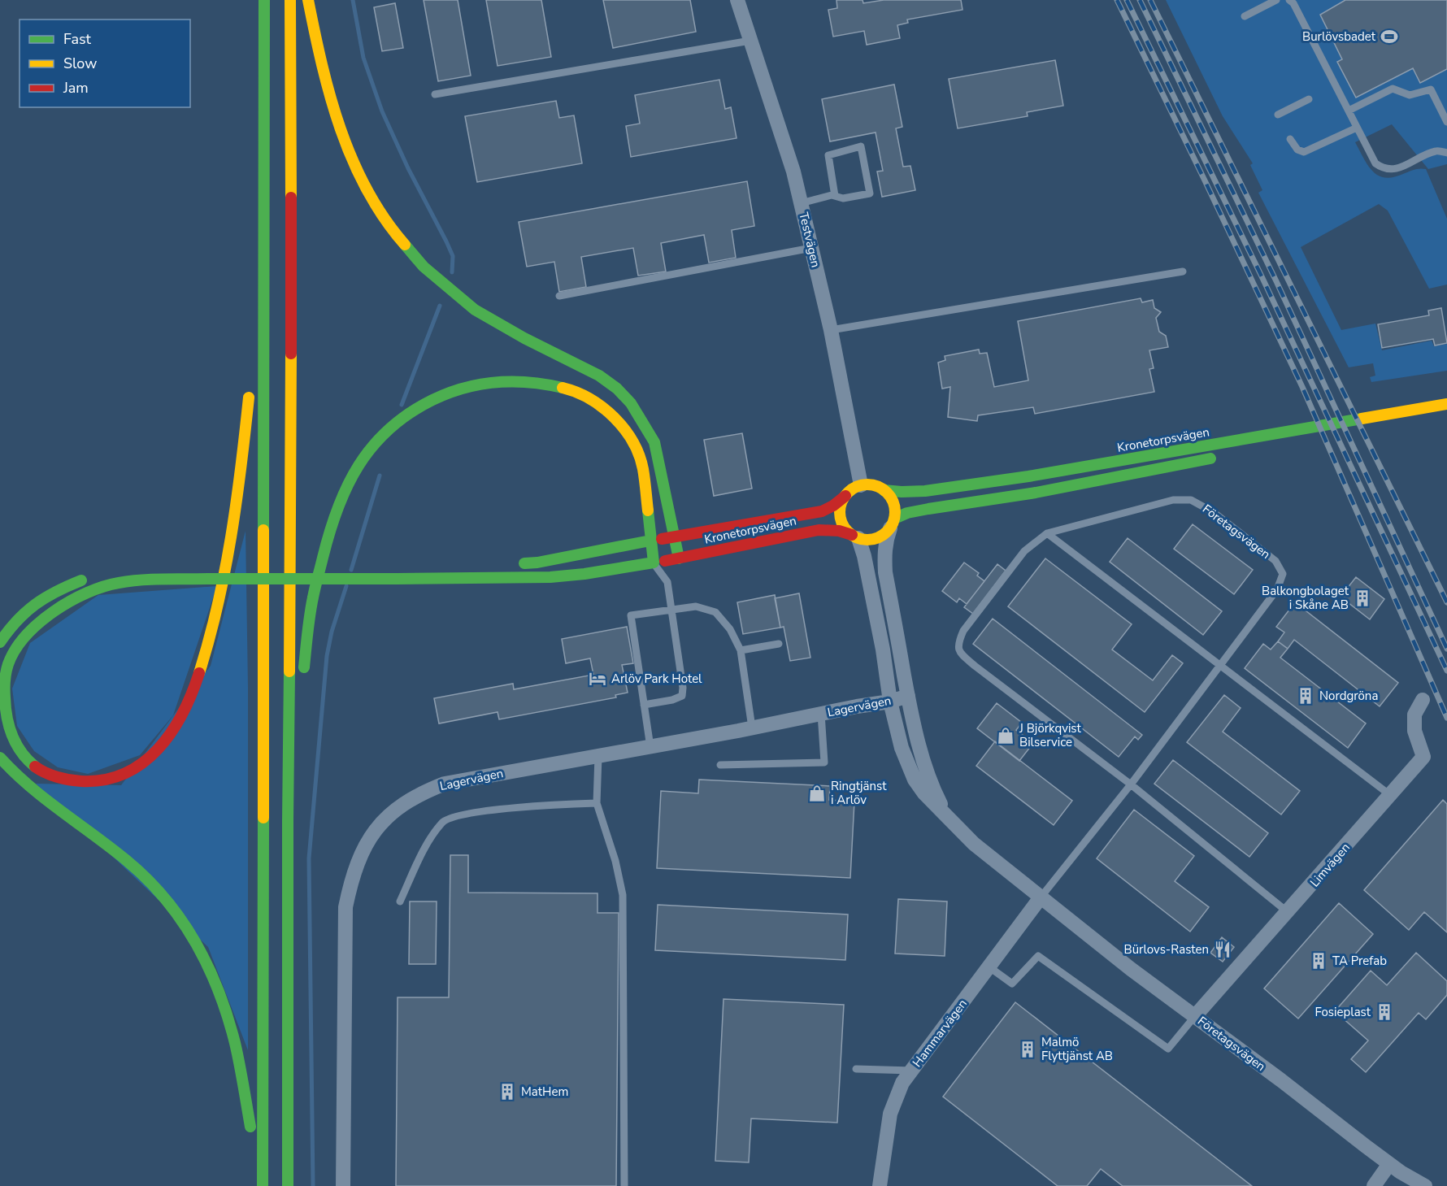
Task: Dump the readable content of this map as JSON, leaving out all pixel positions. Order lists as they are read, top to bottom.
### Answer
{
  "streets": {
    "main road": ["Kronetorpsvägen"],
    "street": [
      "Testvägen",
      "Företagsvägen",
      "Lagervägen",
      "Limvägen",
      "Hammarvägen"
    ]
  },
  "crossings": [
    ["Testvägen", "Kronetorpsvägen"],
    ["Testvägen", "Företagsvägen"],
    ["Kronetorpsvägen", "Företagsvägen"],
    ["Företagsvägen", "Lagervägen"],
    ["Företagsvägen", "Limvägen"],
    ["Företagsvägen", "Hammarvägen"]
  ],
  "places": {
    "sports": ["Burlövsbadet"],
    "building": [
      "Balkongbolaget i Skåne AB",
      "Nordgröna",
      "TA Prefab",
      "Fosieplast",
      "Malmö Flyttjänst AB",
      "MatHem"
    ],
    "hotel": ["Arlöv Park Hotel"],
    "shop": ["J Björkqvist Bilservice", "Ringtjänst i Arlöv"],
    "restaurant": ["Bürlovs-Rasten"]
  },
  "legend": ["Fast", "Slow", "Jam"]
}
